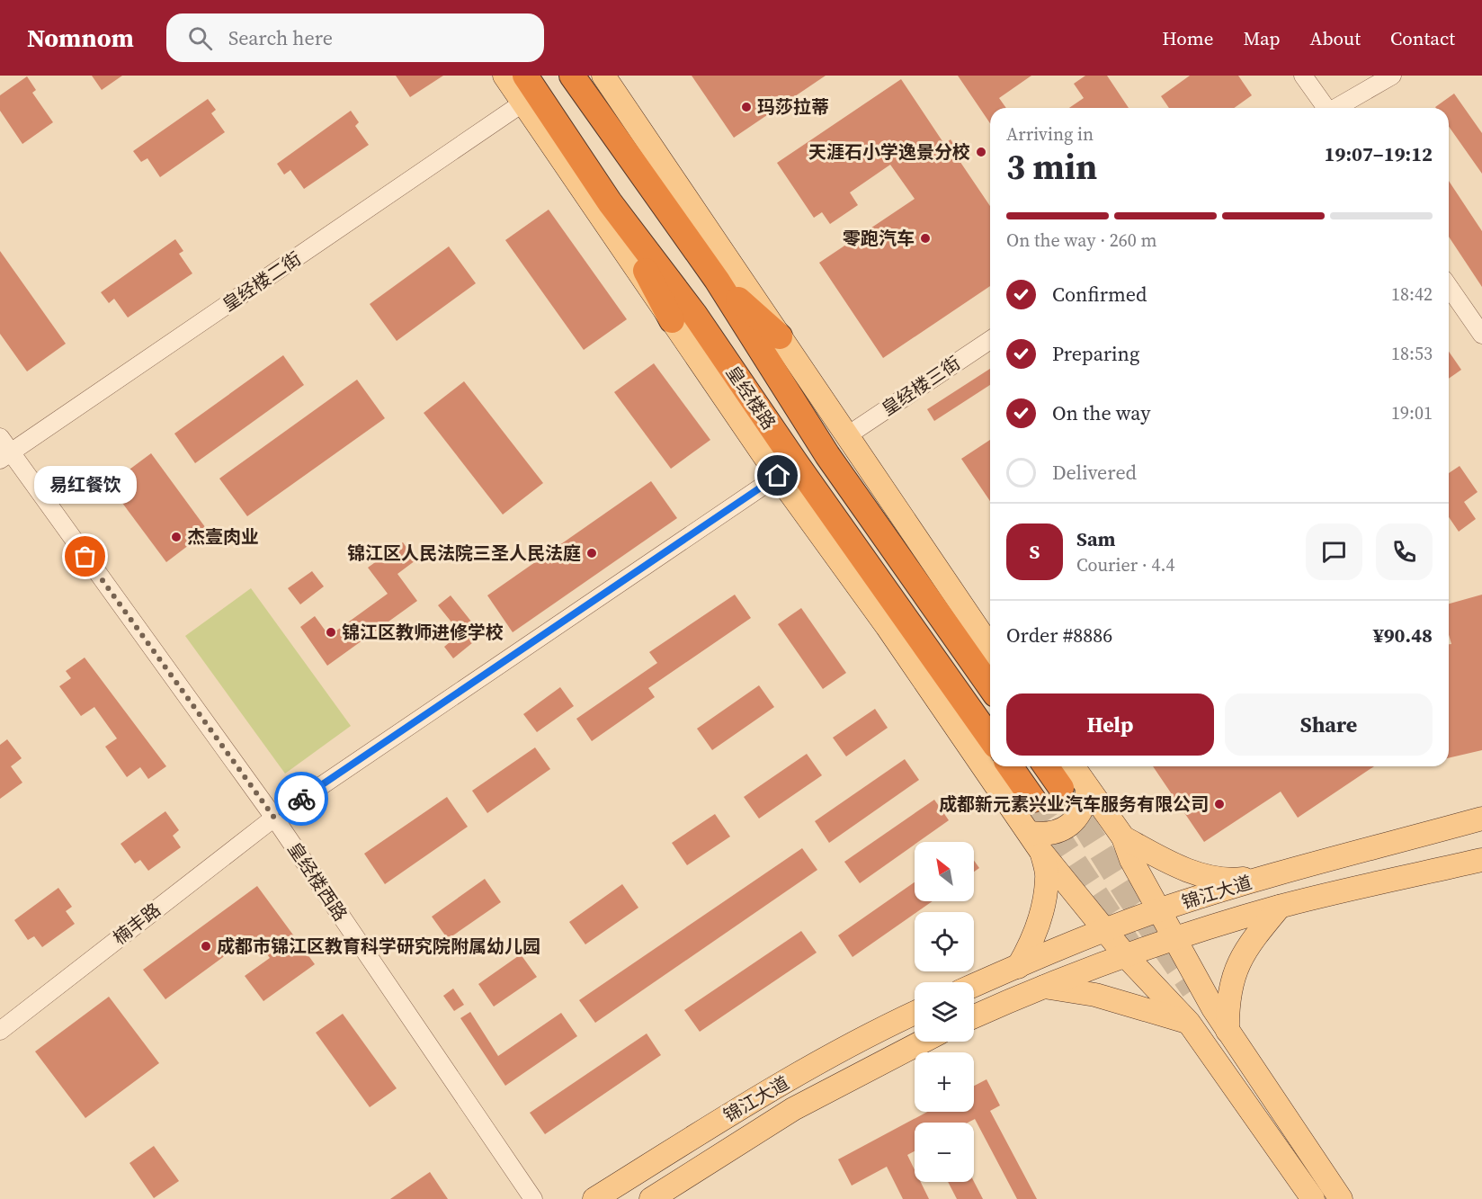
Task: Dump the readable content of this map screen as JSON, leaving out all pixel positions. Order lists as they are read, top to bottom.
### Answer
{
  "streets": {
    "highway": ["皇经楼路"],
    "main road": ["锦江大道"],
    "street": [
      "皇经楼二街",
      "皇经楼三街",
      "皇经楼西路",
      "楠丰路"
    ]
  },
  "crossings": [
    ["皇经楼二街", "皇经楼西路"],
    ["皇经楼西路", "楠丰路"]
  ],
  "places": [
    "玛莎拉蒂",
    "天涯石小学逸景分校",
    "零跑汽车",
    "杰壹肉业",
    "锦江区人民法院三圣人民法庭",
    "易红餐饮",
    "锦江区教师进修学校",
    "成都新元素兴业汽车服务有限公司",
    "成都市锦江区教育科学研究院附属幼儿园"
  ],
  "north": "top left",
  "page": {
    "header": "Nomnom",
    "search": "Search here",
    "nav": [
      "Home",
      "Map",
      "About",
      "Contact"
    ],
    "heading": ["3 min", "Arriving in", "19:07–19:12"],
    "panel": [
      "Sam",
      "Courier · 4.4",
      "Order #8886",
      "¥90.48"
    ],
    "bar": "On the way · 260 m",
    "list": [
      ["Confirmed", "18:42"],
      ["Preparing", "18:53"],
      ["On the way", "19:01"],
      "Delivered"
    ],
    "bubble": "易红餐饮",
    "round": "S",
    "buttons": ["Help", "Share"],
    "map_buttons": ["+", "−"]
  }
}
